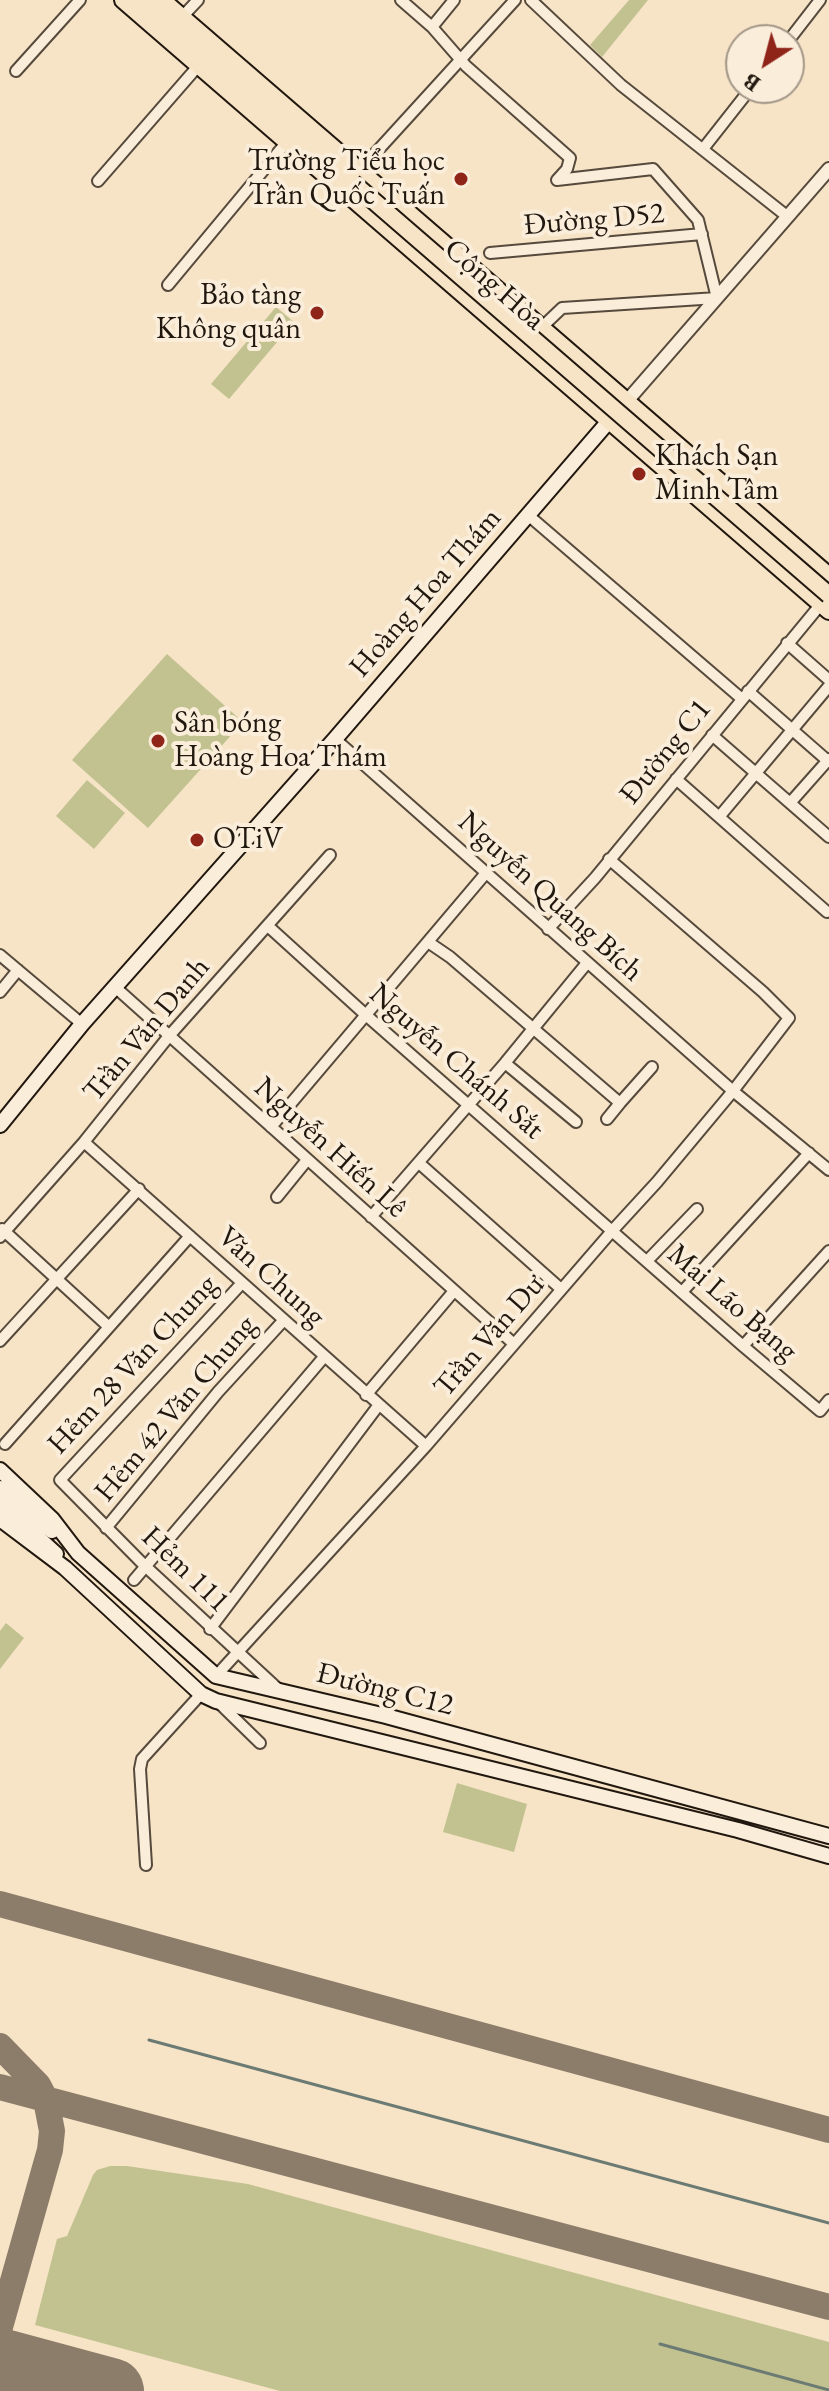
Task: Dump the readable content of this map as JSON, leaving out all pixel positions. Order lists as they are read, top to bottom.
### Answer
{
  "streets": {
    "main road": ["Cộng Hòa", "Hoàng Hoa Thám", "Đường C12"],
    "street": [
      "Đường D52",
      "Đường C1",
      "Nguyễn Quang Bích",
      "Trần Văn Danh",
      "Nguyễn Chánh Sắt",
      "Nguyễn Hiến Lê",
      "Văn Chung",
      "Mai Lão Bạng",
      "Trần Văn Dư",
      "Hẻm 28 Văn Chung",
      "Hẻm 42 Văn Chung",
      "Hẻm 111"
    ]
  },
  "crossings": [
    ["Cộng Hòa", "Hoàng Hoa Thám"],
    ["Cộng Hòa", "Đường C1"],
    ["Hoàng Hoa Thám", "Nguyễn Quang Bích"],
    ["Hoàng Hoa Thám", "Nguyễn Hiến Lê"],
    ["Đường C1", "Nguyễn Quang Bích"],
    ["Đường C1", "Trần Văn Dư"],
    ["Nguyễn Quang Bích", "Trần Văn Dư"],
    ["Trần Văn Danh", "Nguyễn Chánh Sắt"],
    ["Trần Văn Danh", "Nguyễn Hiến Lê"],
    ["Trần Văn Danh", "Văn Chung"],
    ["Nguyễn Chánh Sắt", "Mai Lão Bạng"],
    ["Nguyễn Chánh Sắt", "Trần Văn Dư"],
    ["Nguyễn Hiến Lê", "Trần Văn Dư"],
    ["Văn Chung", "Trần Văn Dư"],
    ["Văn Chung", "Hẻm 28 Văn Chung"],
    ["Văn Chung", "Hẻm 42 Văn Chung"],
    ["Mai Lão Bạng", "Trần Văn Dư"],
    ["Trần Văn Dư", "Hẻm 111"],
    ["Trần Văn Dư", "Đường C12"],
    ["Hẻm 28 Văn Chung", "Hẻm 111"],
    ["Hẻm 42 Văn Chung", "Hẻm 111"],
    ["Hẻm 111", "Đường C12"]
  ],
  "places": [
    "Trường Tiểu học Trần Quốc Tuấn",
    "Bảo tàng Không quân",
    "Khách Sạn Minh Tâm",
    "Sân bóng Hoàng Hoa Thám",
    "OTiV"
  ],
  "north": "bottom left"
}
